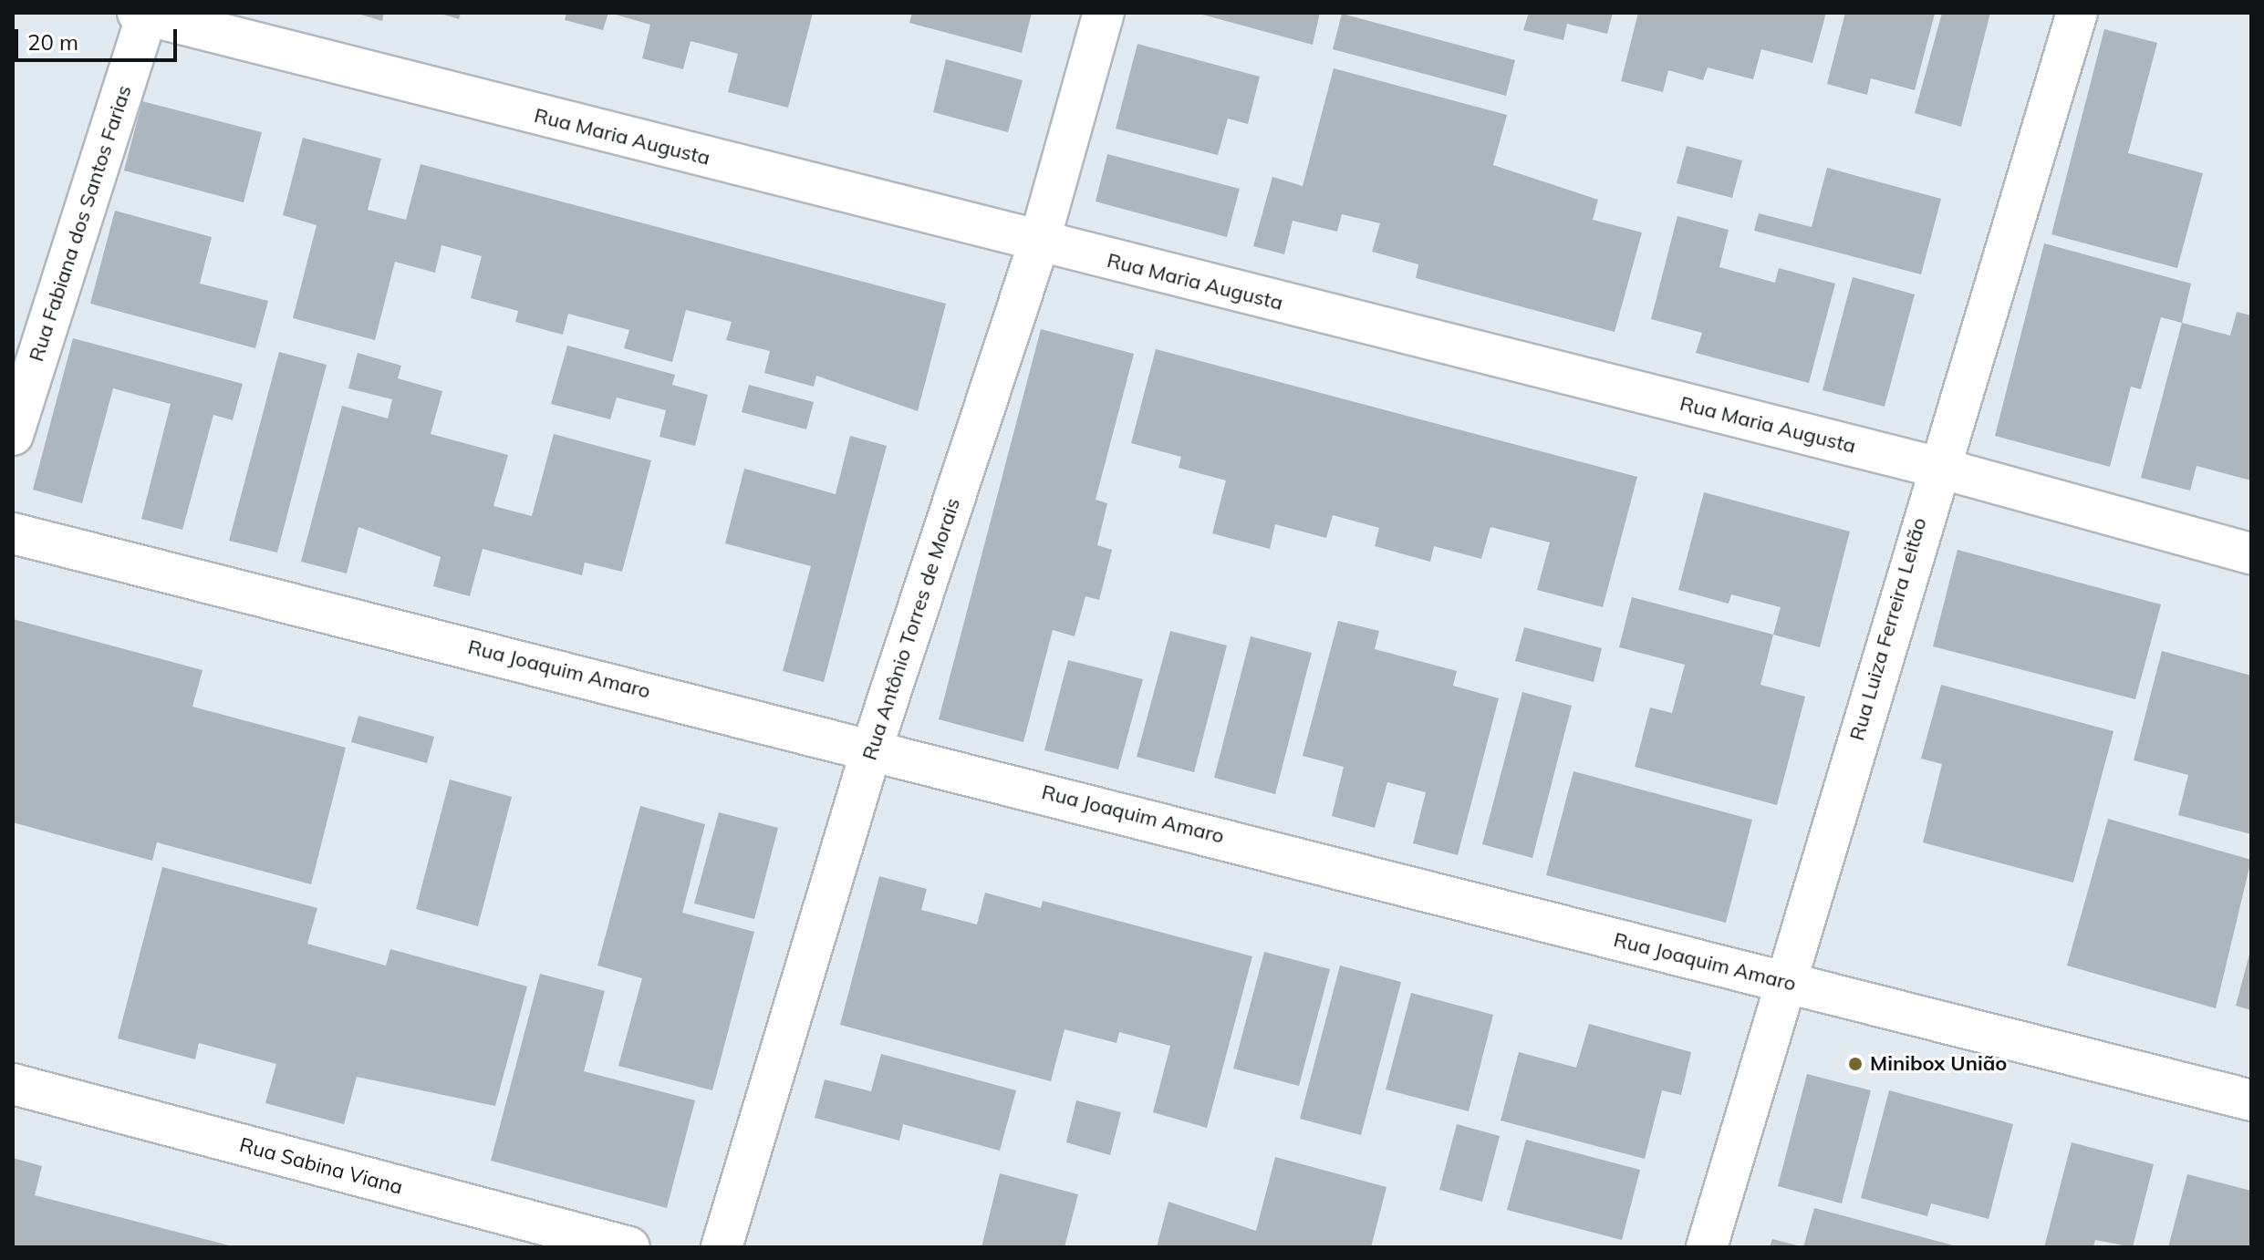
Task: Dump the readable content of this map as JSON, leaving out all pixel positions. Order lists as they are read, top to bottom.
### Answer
{
  "streets": {
    "street": [
      "Rua Maria Augusta",
      "Rua Fabiana dos Santos Farias",
      "Rua Antônio Torres de Morais",
      "Rua Luiza Ferreira Leitão",
      "Rua Joaquim Amaro",
      "Rua Sabina Viana"
    ]
  },
  "crossings": [
    ["Rua Maria Augusta", "Rua Fabiana dos Santos Farias"],
    ["Rua Maria Augusta", "Rua Antônio Torres de Morais"],
    ["Rua Maria Augusta", "Rua Luiza Ferreira Leitão"],
    ["Rua Antônio Torres de Morais", "Rua Joaquim Amaro"],
    ["Rua Luiza Ferreira Leitão", "Rua Joaquim Amaro"]
  ],
  "places": ["Minibox União"],
  "scale_bar": "20 m"
}
